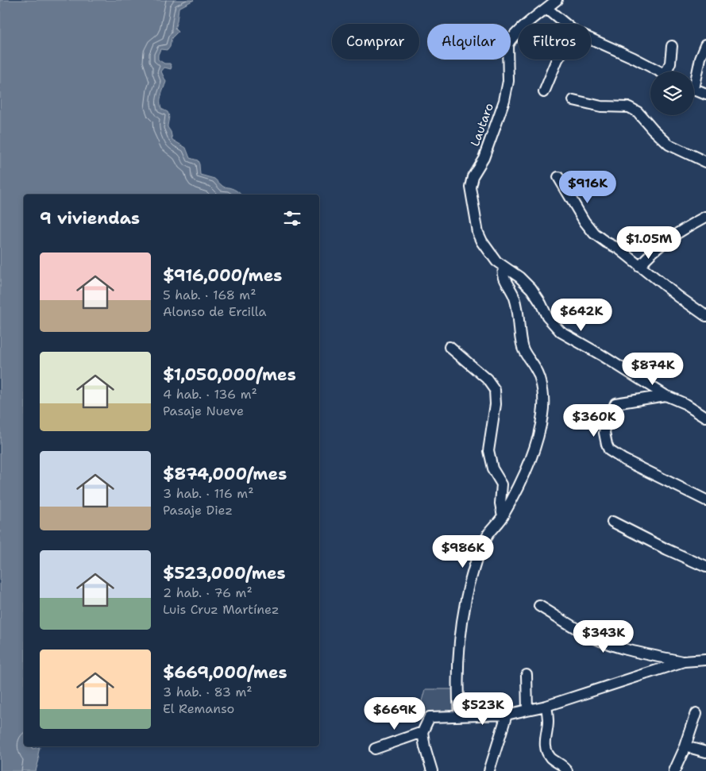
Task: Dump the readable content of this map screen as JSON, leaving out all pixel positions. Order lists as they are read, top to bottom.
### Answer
{
  "streets": {
    "street": ["Lautaro"]
  },
  "page": {
    "chip": ["Comprar", "Alquilar", "Filtros"],
    "price": [
      "$916K",
      "$1.05M",
      "$642K",
      "$874K",
      "$360K",
      "$986K",
      "$343K",
      "$523K",
      "$669K"
    ],
    "heading": "9 viviendas",
    "list": [
      {
        "name": "$916,000/mes",
        "note": "5 hab. · 168 m² · Alonso de Ercilla"
      },
      {
        "name": "$1,050,000/mes",
        "note": "4 hab. · 136 m² · Pasaje Nueve"
      },
      {
        "name": "$874,000/mes",
        "note": "3 hab. · 116 m² · Pasaje Diez"
      },
      {
        "name": "$523,000/mes",
        "note": "2 hab. · 76 m² · Luis Cruz Martínez"
      },
      {
        "name": "$669,000/mes",
        "note": "3 hab. · 83 m² · El Remanso"
      }
    ]
  }
}
